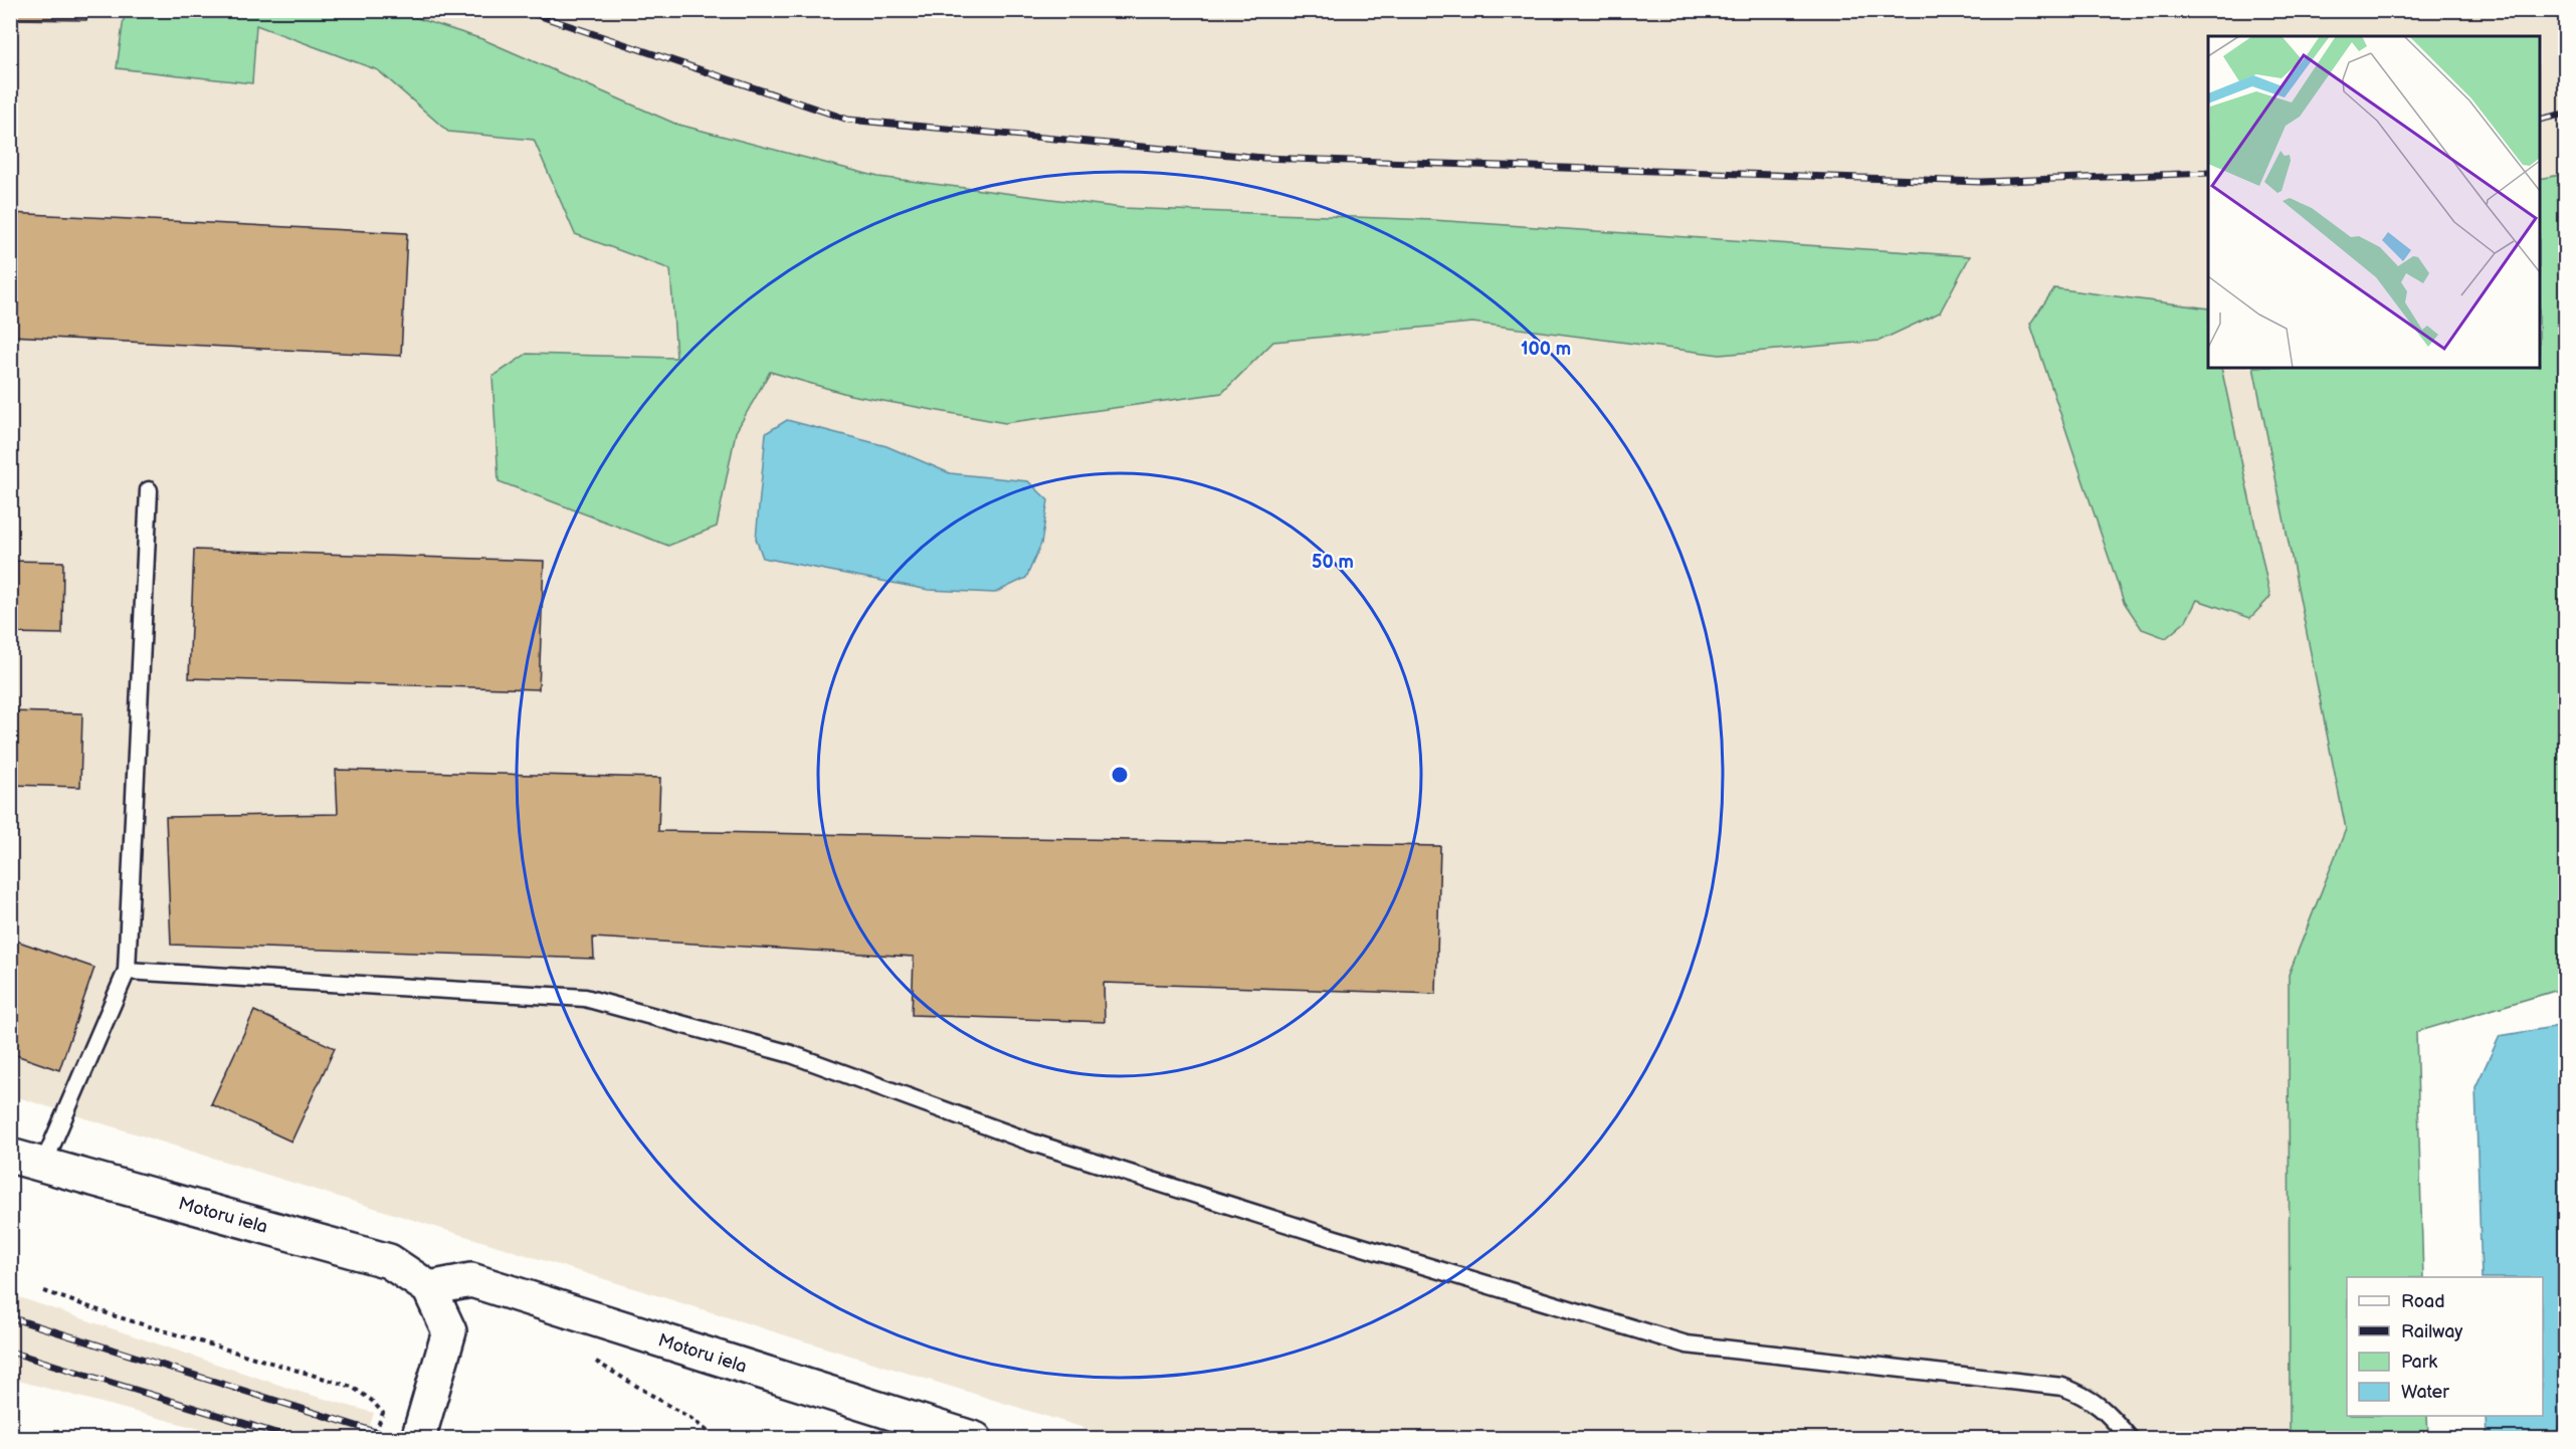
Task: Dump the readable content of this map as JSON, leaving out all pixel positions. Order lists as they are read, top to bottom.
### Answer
{
  "streets": {
    "street": ["Motoru iela"]
  },
  "legend": [
    "Road",
    "Railway",
    "Park",
    "Water"
  ],
  "rings": ["100 m", "50 m"]
}
